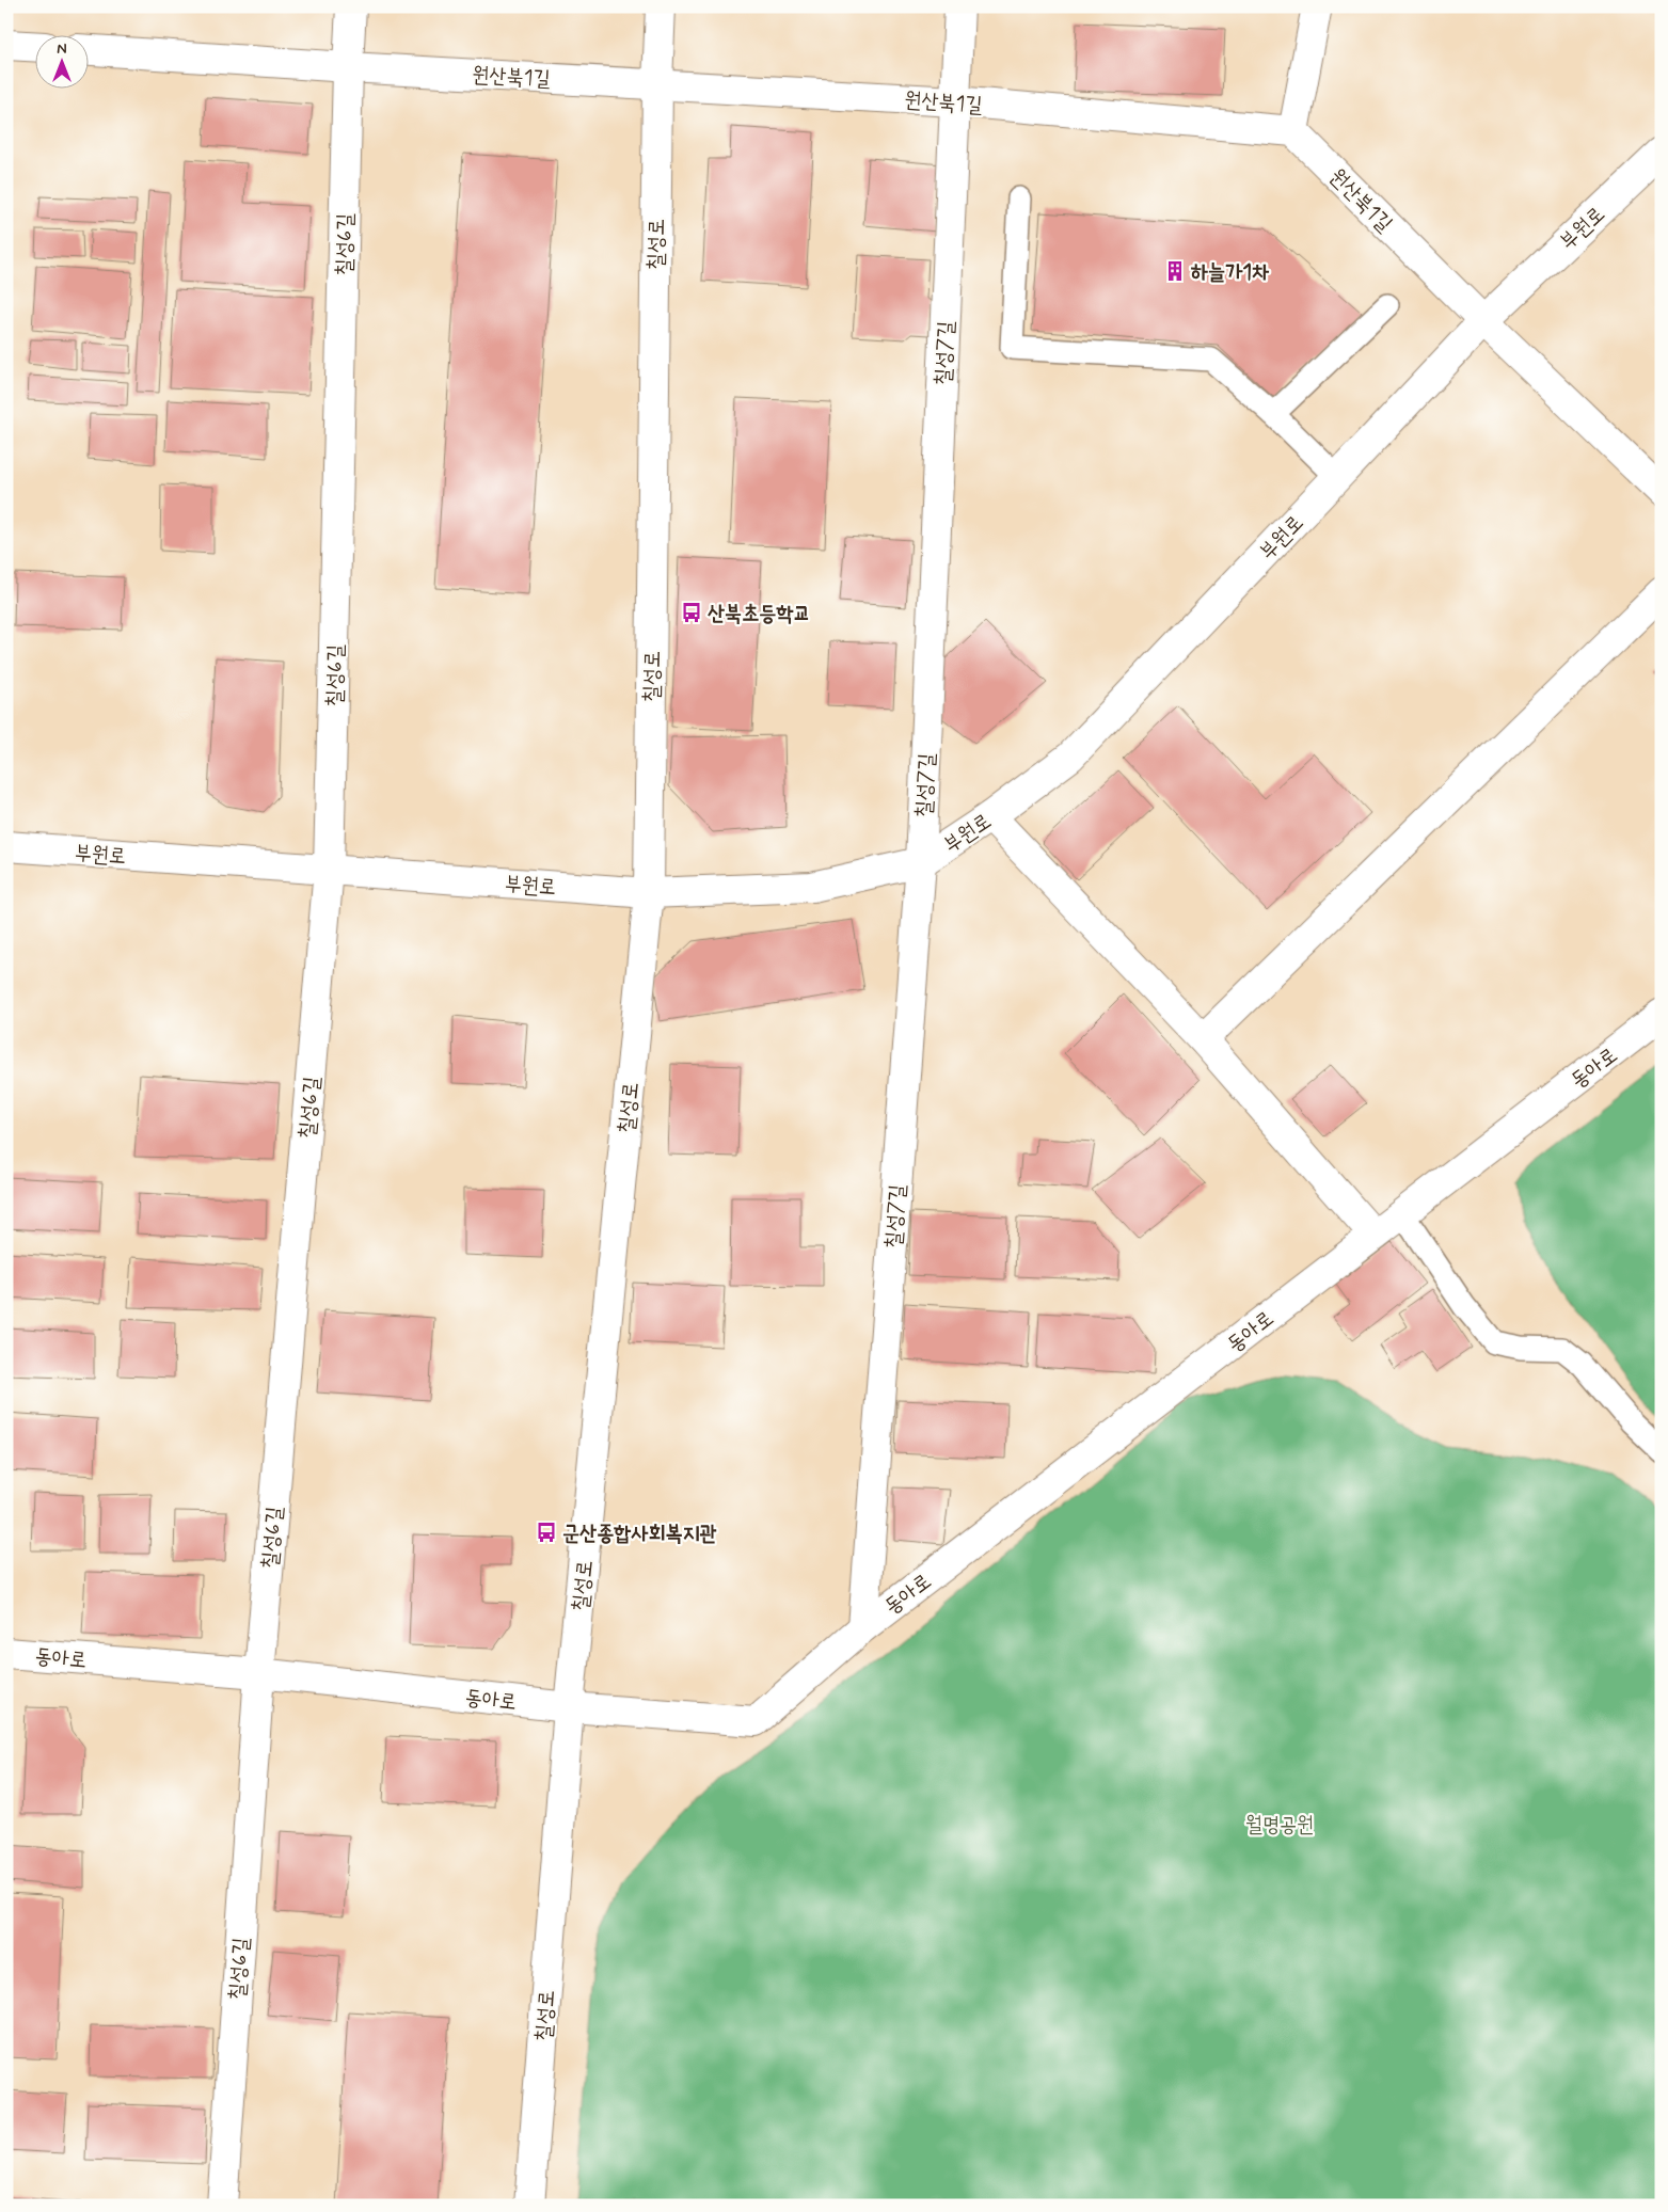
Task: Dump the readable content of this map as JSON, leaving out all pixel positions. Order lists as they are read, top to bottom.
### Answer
{
  "streets": {
    "street": [
      "원산북1길",
      "부원로",
      "칠성6길",
      "칠성로",
      "칠성7길",
      "동아로"
    ]
  },
  "crossings": [
    ["원산북1길", "부원로"],
    ["원산북1길", "칠성6길"],
    ["원산북1길", "칠성로"],
    ["원산북1길", "칠성7길"],
    ["부원로", "칠성6길"],
    ["부원로", "칠성로"],
    ["부원로", "칠성7길"],
    ["칠성6길", "동아로"],
    ["칠성로", "동아로"],
    ["칠성7길", "동아로"]
  ],
  "parks": ["월명공원"],
  "places": {
    "building": ["하늘가1차"],
    "bus stop": ["산북초등학교", "군산종합사회복지관"]
  },
  "north": "top"
}
